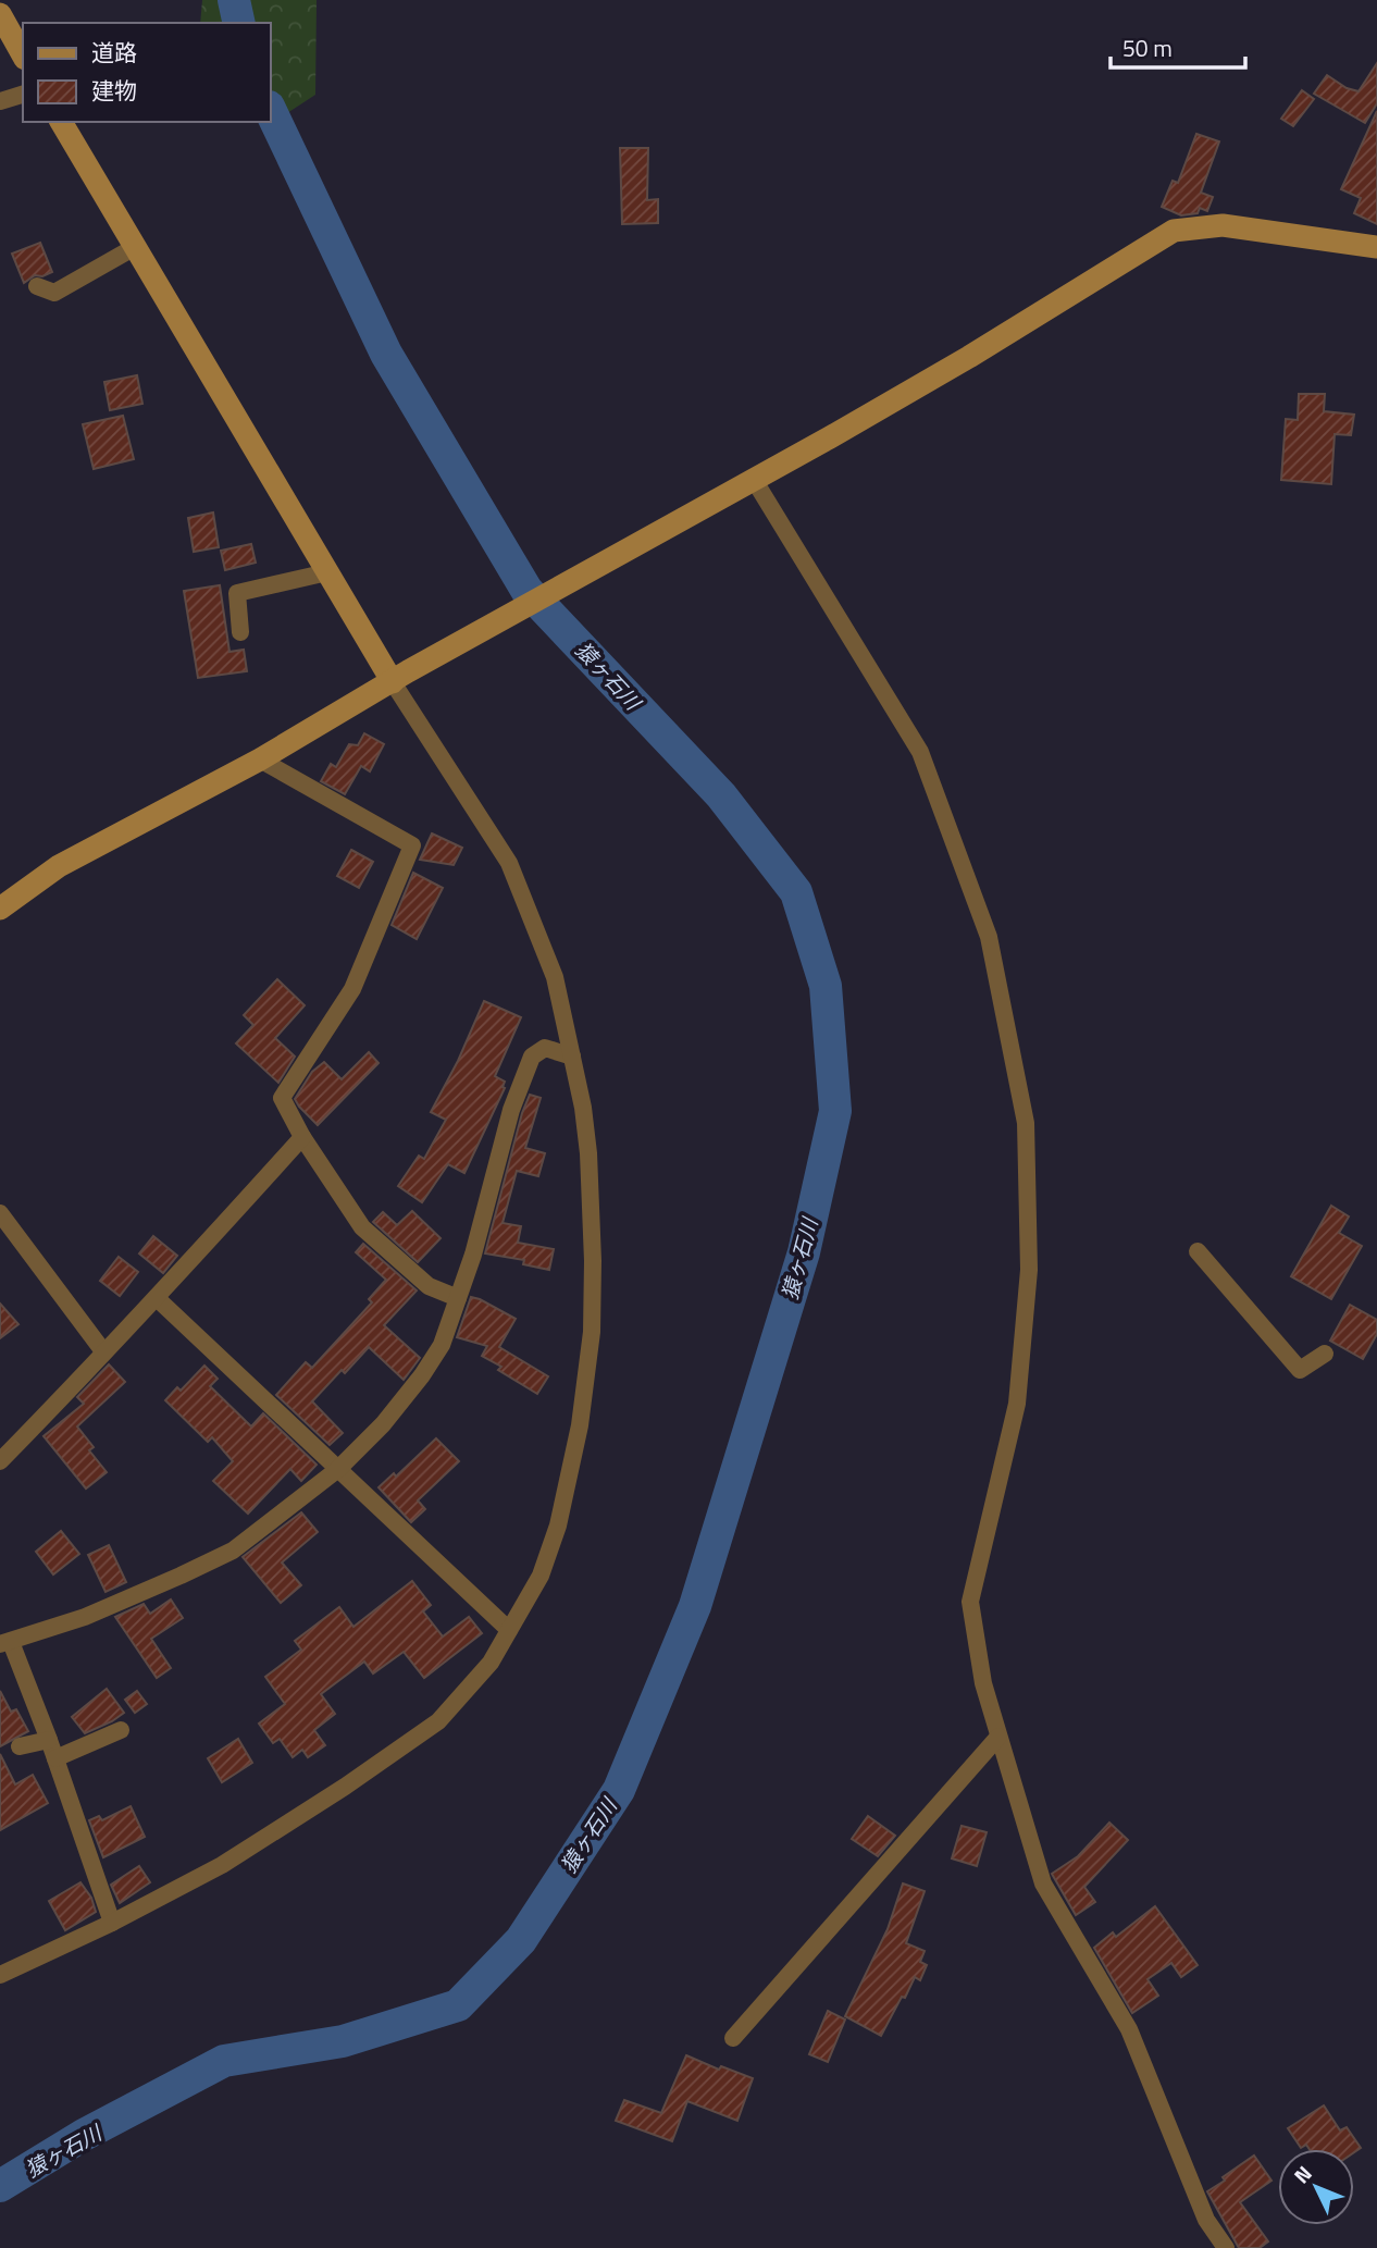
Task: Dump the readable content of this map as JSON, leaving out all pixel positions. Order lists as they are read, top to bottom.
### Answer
{
  "water": ["猿ヶ石川"],
  "legend": ["道路", "建物"],
  "scale_bar": "50 m",
  "north": "top left"
}
